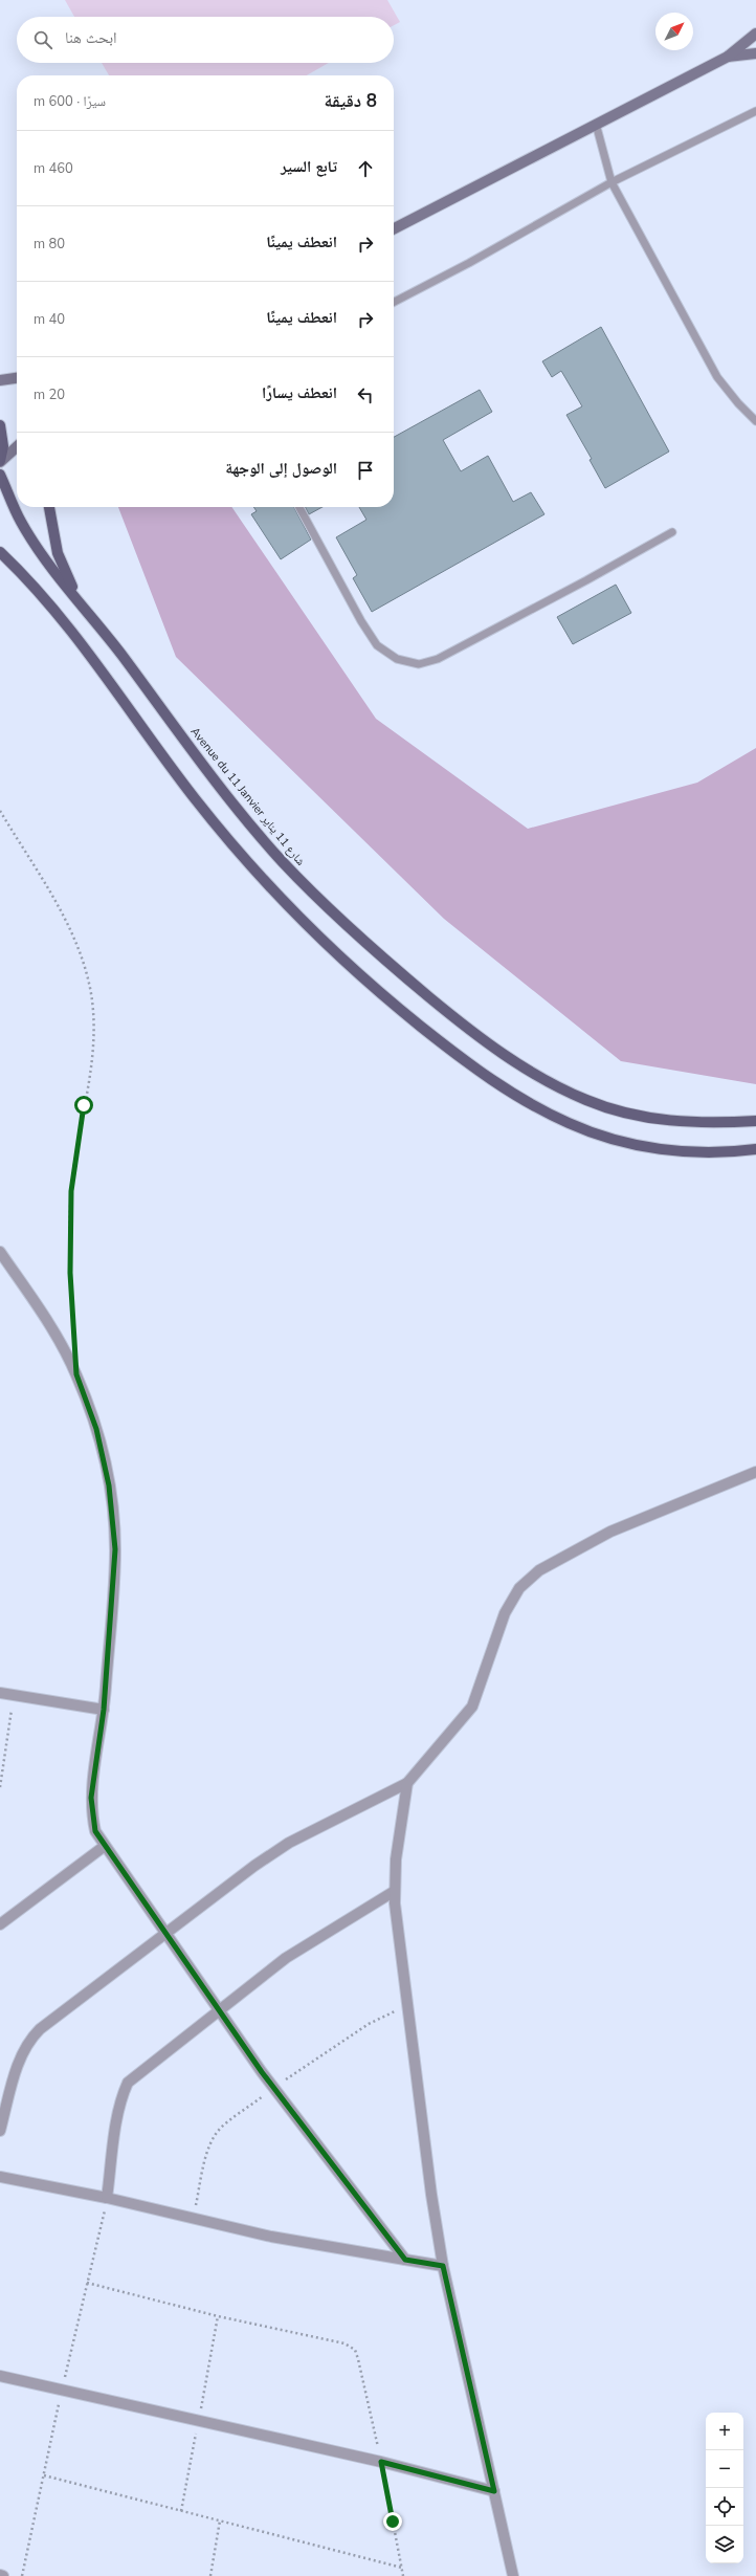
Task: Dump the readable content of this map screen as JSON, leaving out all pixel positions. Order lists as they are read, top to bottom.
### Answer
{
  "streets": {
    "main road": ["Avenue du 11 Janvier شارع 11 يناير"]
  },
  "north": "top right",
  "page": {
    "search": "ابحث هنا",
    "heading": ["8 دقيقة", "سيرًا · 600 m"],
    "list": [
      ["تابع السير", "460 m"],
      ["انعطف يمينًا", "80 m"],
      ["انعطف يمينًا", "40 m"],
      ["انعطف يسارًا", "20 m"],
      "الوصول إلى الوجهة"
    ],
    "map_buttons": ["+", "−"]
  }
}
